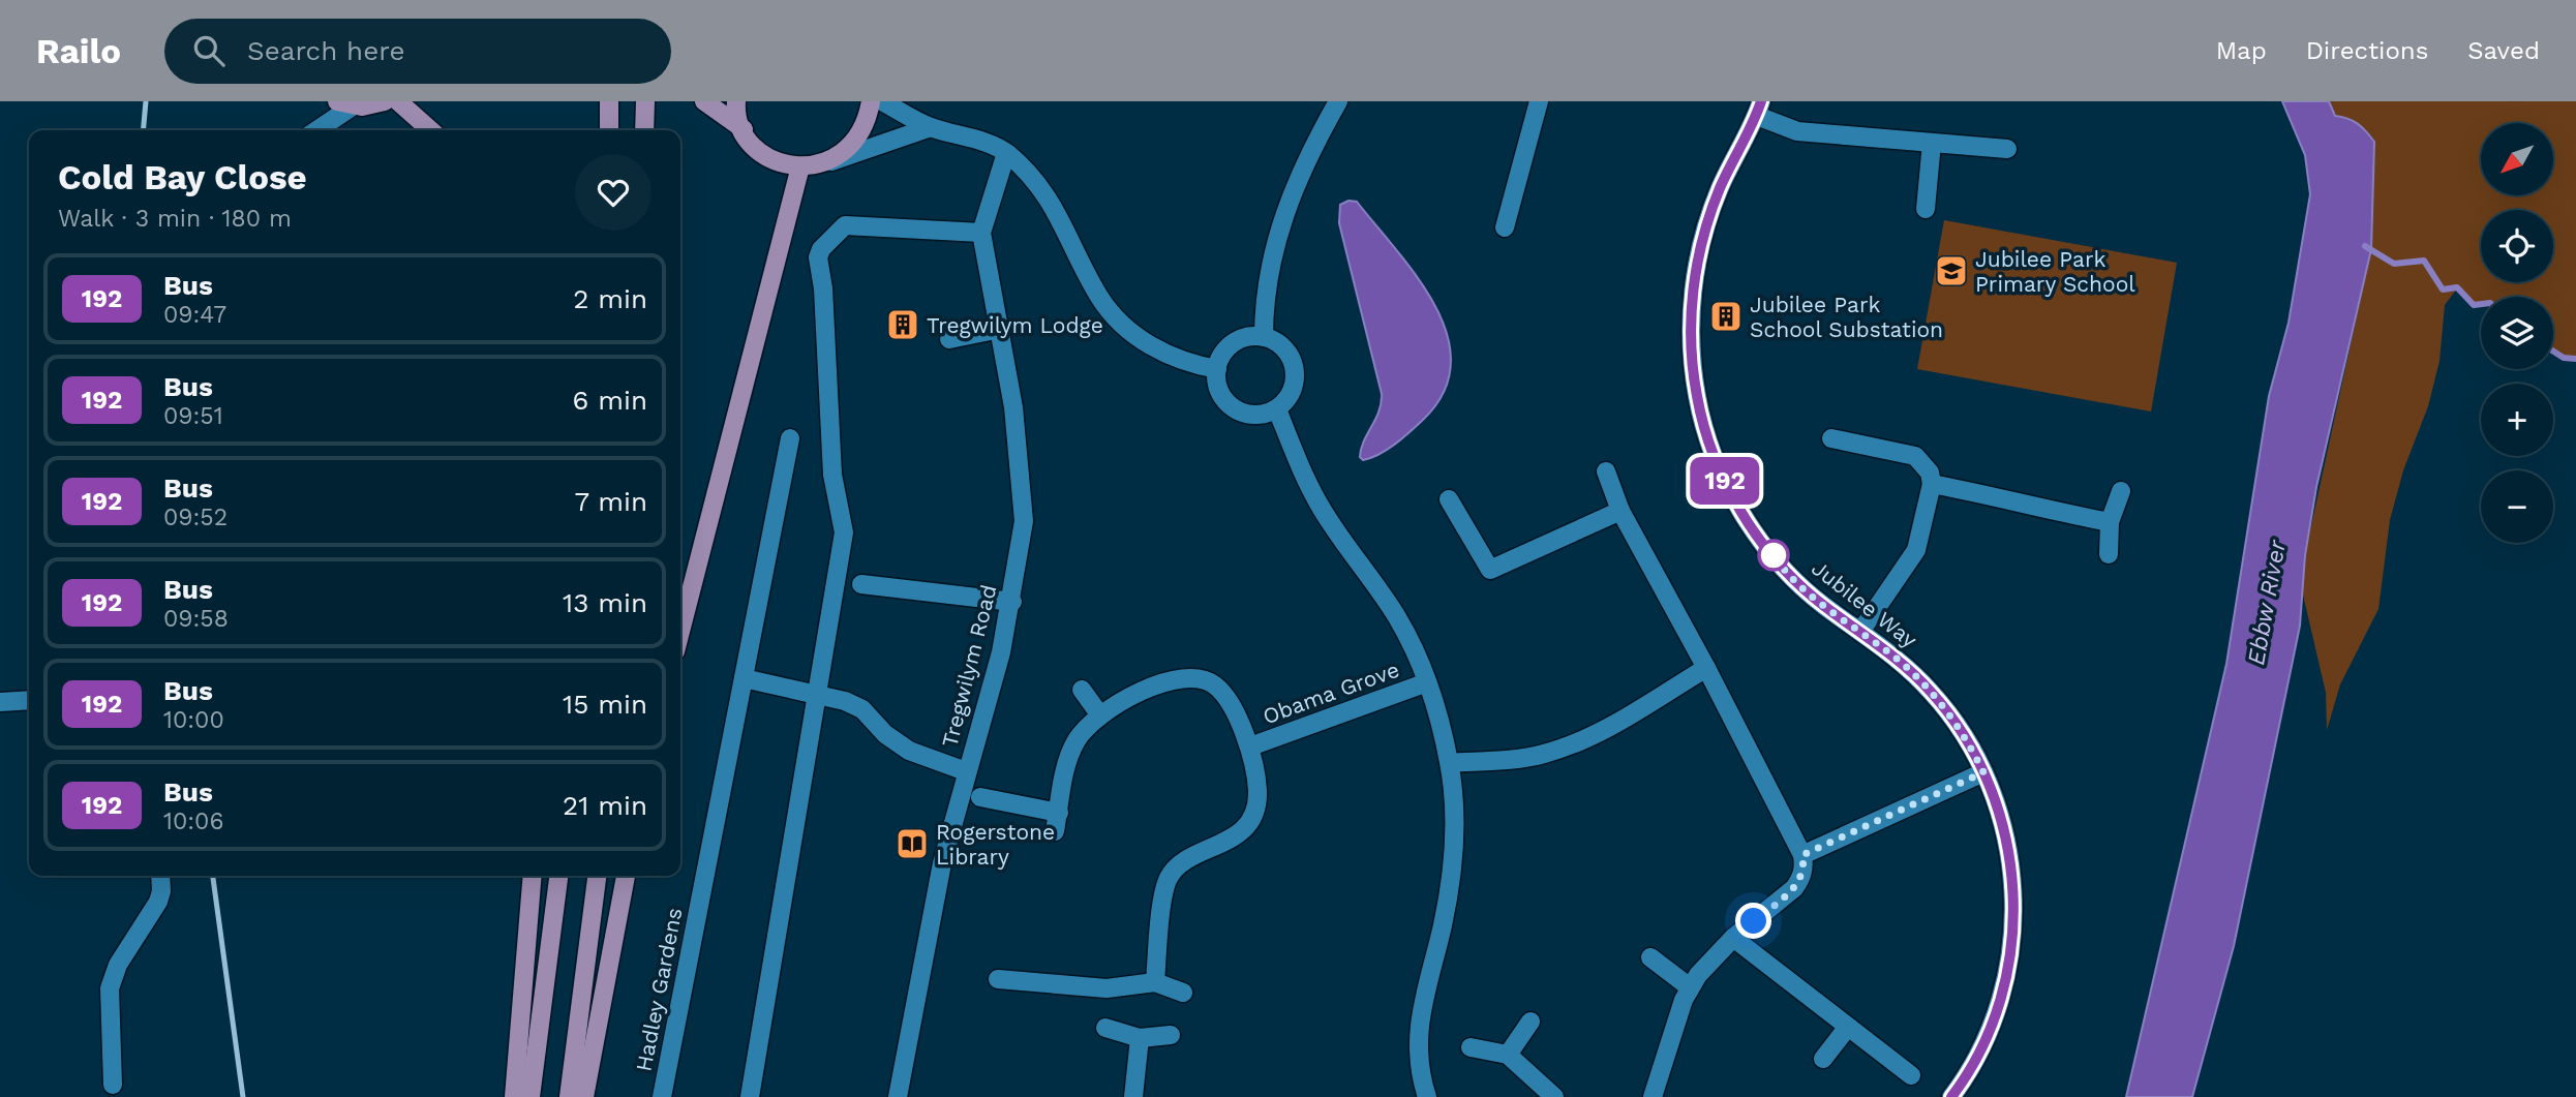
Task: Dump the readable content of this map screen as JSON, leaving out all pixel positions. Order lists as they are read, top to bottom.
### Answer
{
  "streets": {
    "street": [
      "Jubilee Way",
      "Tregwilym Road",
      "Obama Grove",
      "Hadley Gardens"
    ]
  },
  "water": ["Ebbw River"],
  "places": {
    "school or university": ["Jubilee Park Primary School"],
    "building": ["Jubilee Park School Substation", "Tregwilym Lodge"],
    "library": ["Rogerstone Library"]
  },
  "lines": ["bus line 192"],
  "north": "bottom left",
  "page": {
    "header": "Railo",
    "search": "Search here",
    "nav": ["Map", "Directions", "Saved"],
    "on_map": "192",
    "map_buttons": ["+", "−"],
    "heading": ["Cold Bay Close", "Walk · 3 min · 180 m"],
    "list": [
      {
        "mark": "192",
        "name": "Bus",
        "note": "09:47",
        "value": "2 min"
      },
      {
        "mark": "192",
        "name": "Bus",
        "note": "09:51",
        "value": "6 min"
      },
      {
        "mark": "192",
        "name": "Bus",
        "note": "09:52",
        "value": "7 min"
      },
      {
        "mark": "192",
        "name": "Bus",
        "note": "09:58",
        "value": "13 min"
      },
      {
        "mark": "192",
        "name": "Bus",
        "note": "10:00",
        "value": "15 min"
      },
      {
        "mark": "192",
        "name": "Bus",
        "note": "10:06",
        "value": "21 min"
      }
    ]
  }
}
